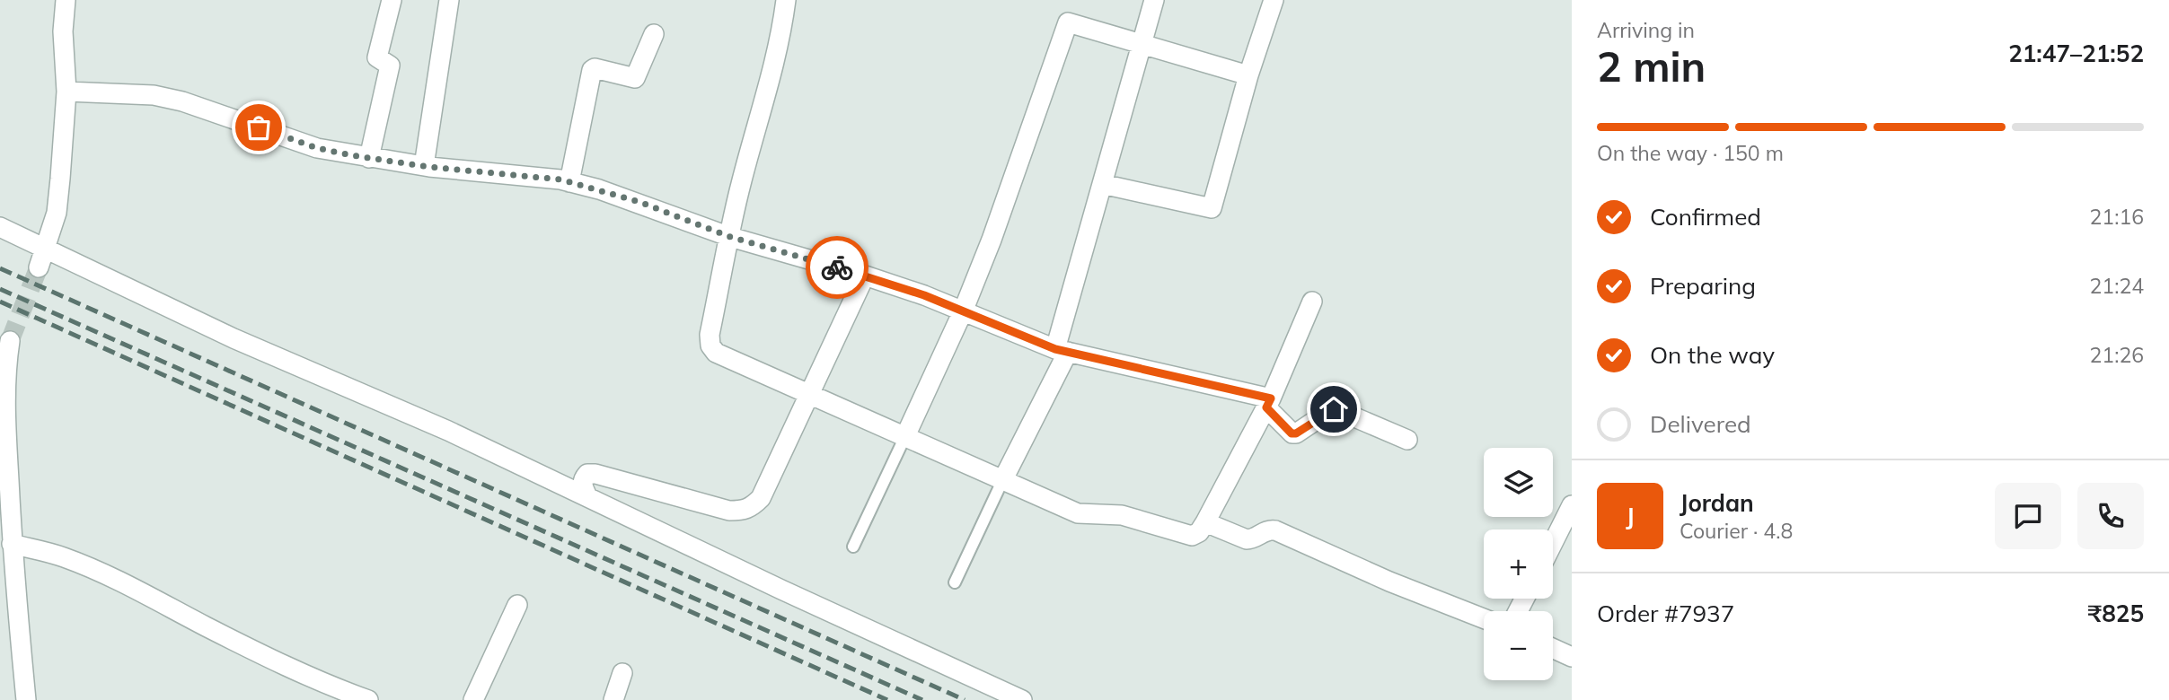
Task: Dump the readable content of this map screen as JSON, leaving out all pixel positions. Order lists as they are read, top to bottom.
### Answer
{
  "page": {
    "heading": ["2 min", "Arriving in", "21:47–21:52"],
    "panel": [
      "Jordan",
      "Courier · 4.8",
      "Order #7937",
      "₹825"
    ],
    "bar": "On the way · 150 m",
    "list": [
      ["Confirmed", "21:16"],
      ["Preparing", "21:24"],
      ["On the way", "21:26"],
      "Delivered"
    ],
    "map_buttons": ["+", "−"],
    "round": "J"
  }
}
